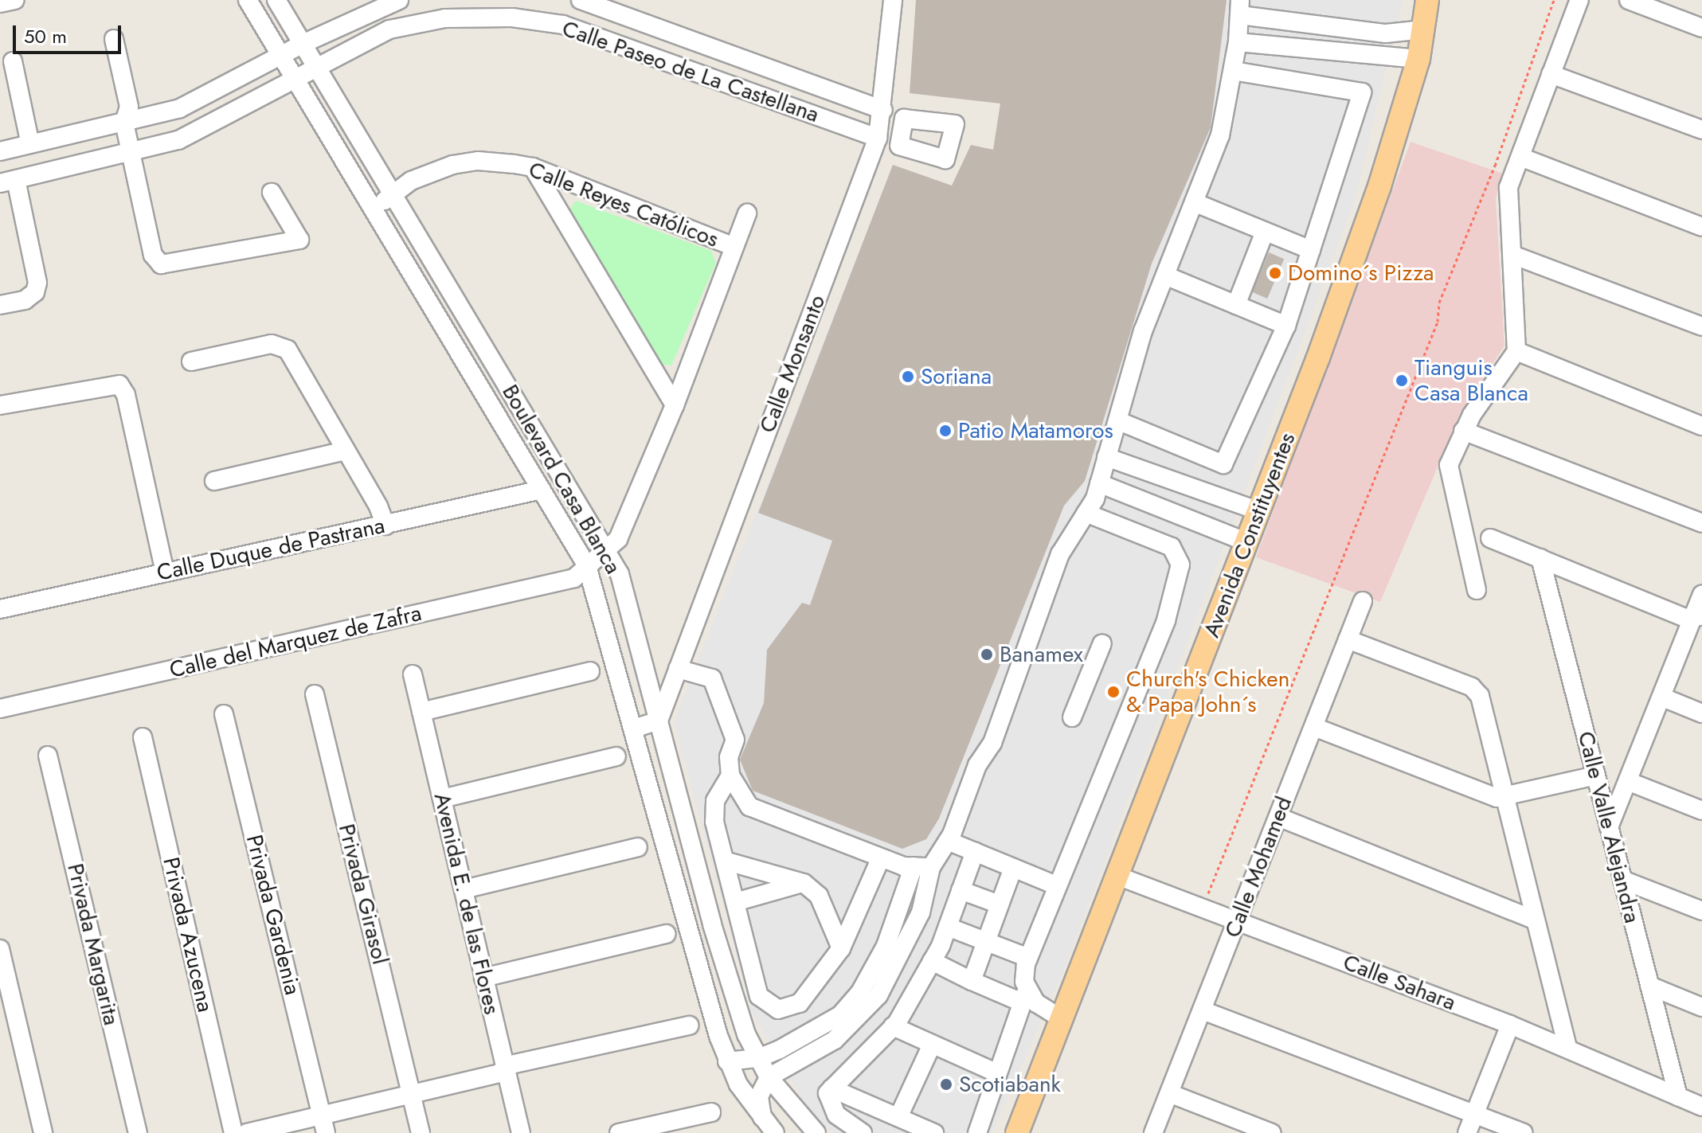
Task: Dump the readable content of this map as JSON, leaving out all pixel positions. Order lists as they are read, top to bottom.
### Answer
{
  "streets": {
    "main road": ["Avenida Constituyentes"],
    "street": [
      "Calle Paseo de La Castellana",
      "Calle Reyes Católicos",
      "Calle Monsanto",
      "Boulevard Casa Blanca",
      "Calle Duque de Pastrana",
      "Calle del Marquez de Zafra",
      "Calle Valle Alejandra",
      "Calle Mohamed",
      "Privada Girasol",
      "Avenida E. de las Flores",
      "Privada Gardenia",
      "Privada Azucena",
      "Privada Margarita",
      "Calle Sahara"
    ]
  },
  "crossings": [
    ["Calle Paseo de La Castellana", "Calle Monsanto"],
    ["Calle Paseo de La Castellana", "Boulevard Casa Blanca"],
    ["Calle Reyes Católicos", "Boulevard Casa Blanca"],
    ["Calle Reyes Católicos", "Calle del Marquez de Zafra"],
    ["Calle Monsanto", "Boulevard Casa Blanca"],
    ["Boulevard Casa Blanca", "Calle Duque de Pastrana"],
    ["Boulevard Casa Blanca", "Calle del Marquez de Zafra"],
    ["Avenida Constituyentes", "Calle Sahara"],
    ["Calle Valle Alejandra", "Calle Sahara"],
    ["Calle Mohamed", "Calle Sahara"]
  ],
  "places": [
    "Domino´s Pizza",
    "Soriana",
    "Tianguis Casa Blanca",
    "Patio Matamoros",
    "Banamex",
    "Church's Chicken & Papa John´s",
    "Scotiabank"
  ],
  "scale_bar": "50 m"
}
